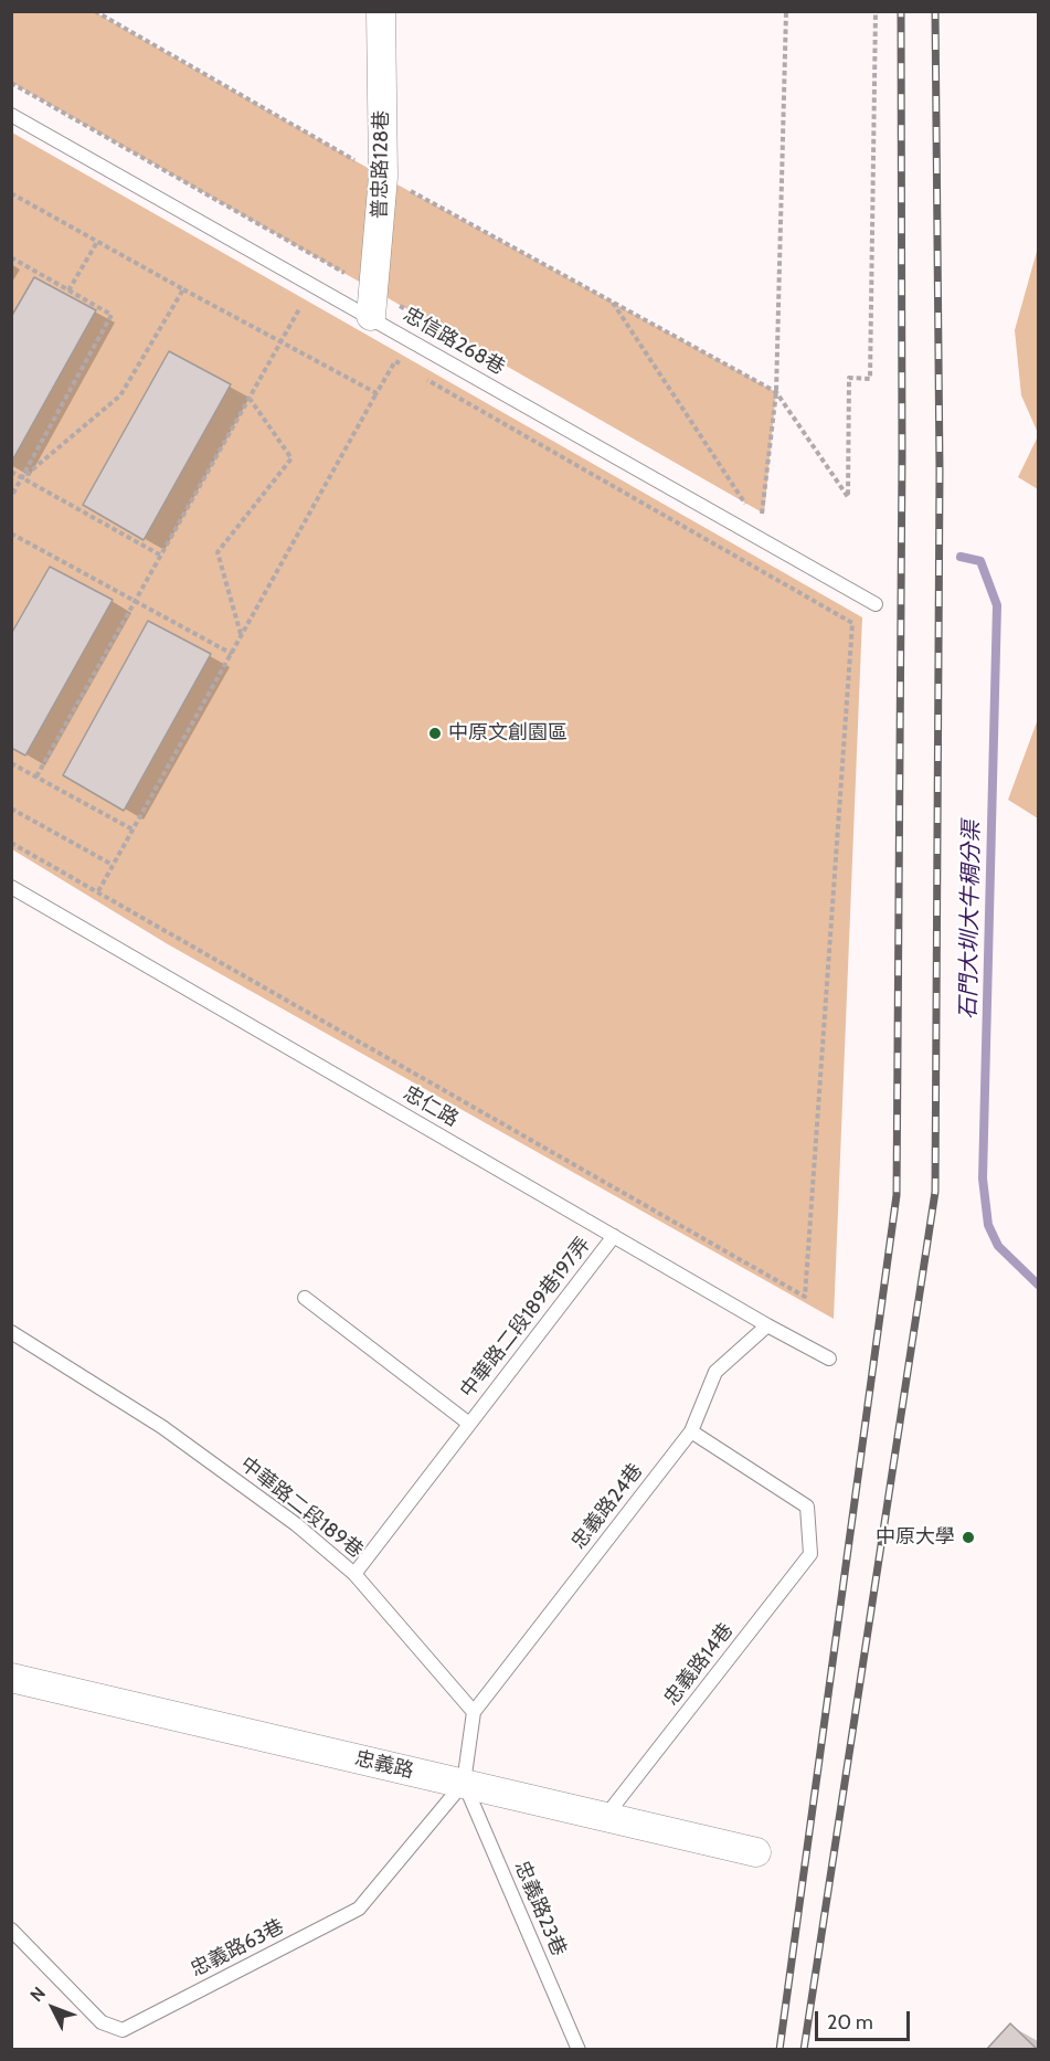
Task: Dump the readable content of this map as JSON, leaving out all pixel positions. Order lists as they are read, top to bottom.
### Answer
{
  "streets": {
    "street": ["普忠路128巷", "忠義路"],
    "lane": [
      "忠信路268巷",
      "忠仁路",
      "中華路二段189巷197弄",
      "忠義路24巷",
      "中華路二段189巷",
      "忠義路14巷",
      "忠義路23巷",
      "忠義路63巷"
    ]
  },
  "crossings": [
    ["普忠路128巷", "忠信路268巷"],
    ["忠仁路", "中華路二段189巷197弄"],
    ["忠仁路", "忠義路24巷"],
    ["中華路二段189巷197弄", "中華路二段189巷"],
    ["忠義路24巷", "中華路二段189巷"],
    ["忠義路24巷", "忠義路14巷"],
    ["忠義路14巷", "忠義路"],
    ["忠義路", "忠義路23巷"],
    ["忠義路", "忠義路63巷"],
    ["忠義路23巷", "忠義路63巷"]
  ],
  "water": ["石門大圳大牛稠分渠"],
  "places": ["中原文創園區", "中原大學"],
  "scale_bar": "20 m",
  "north": "top left"
}
